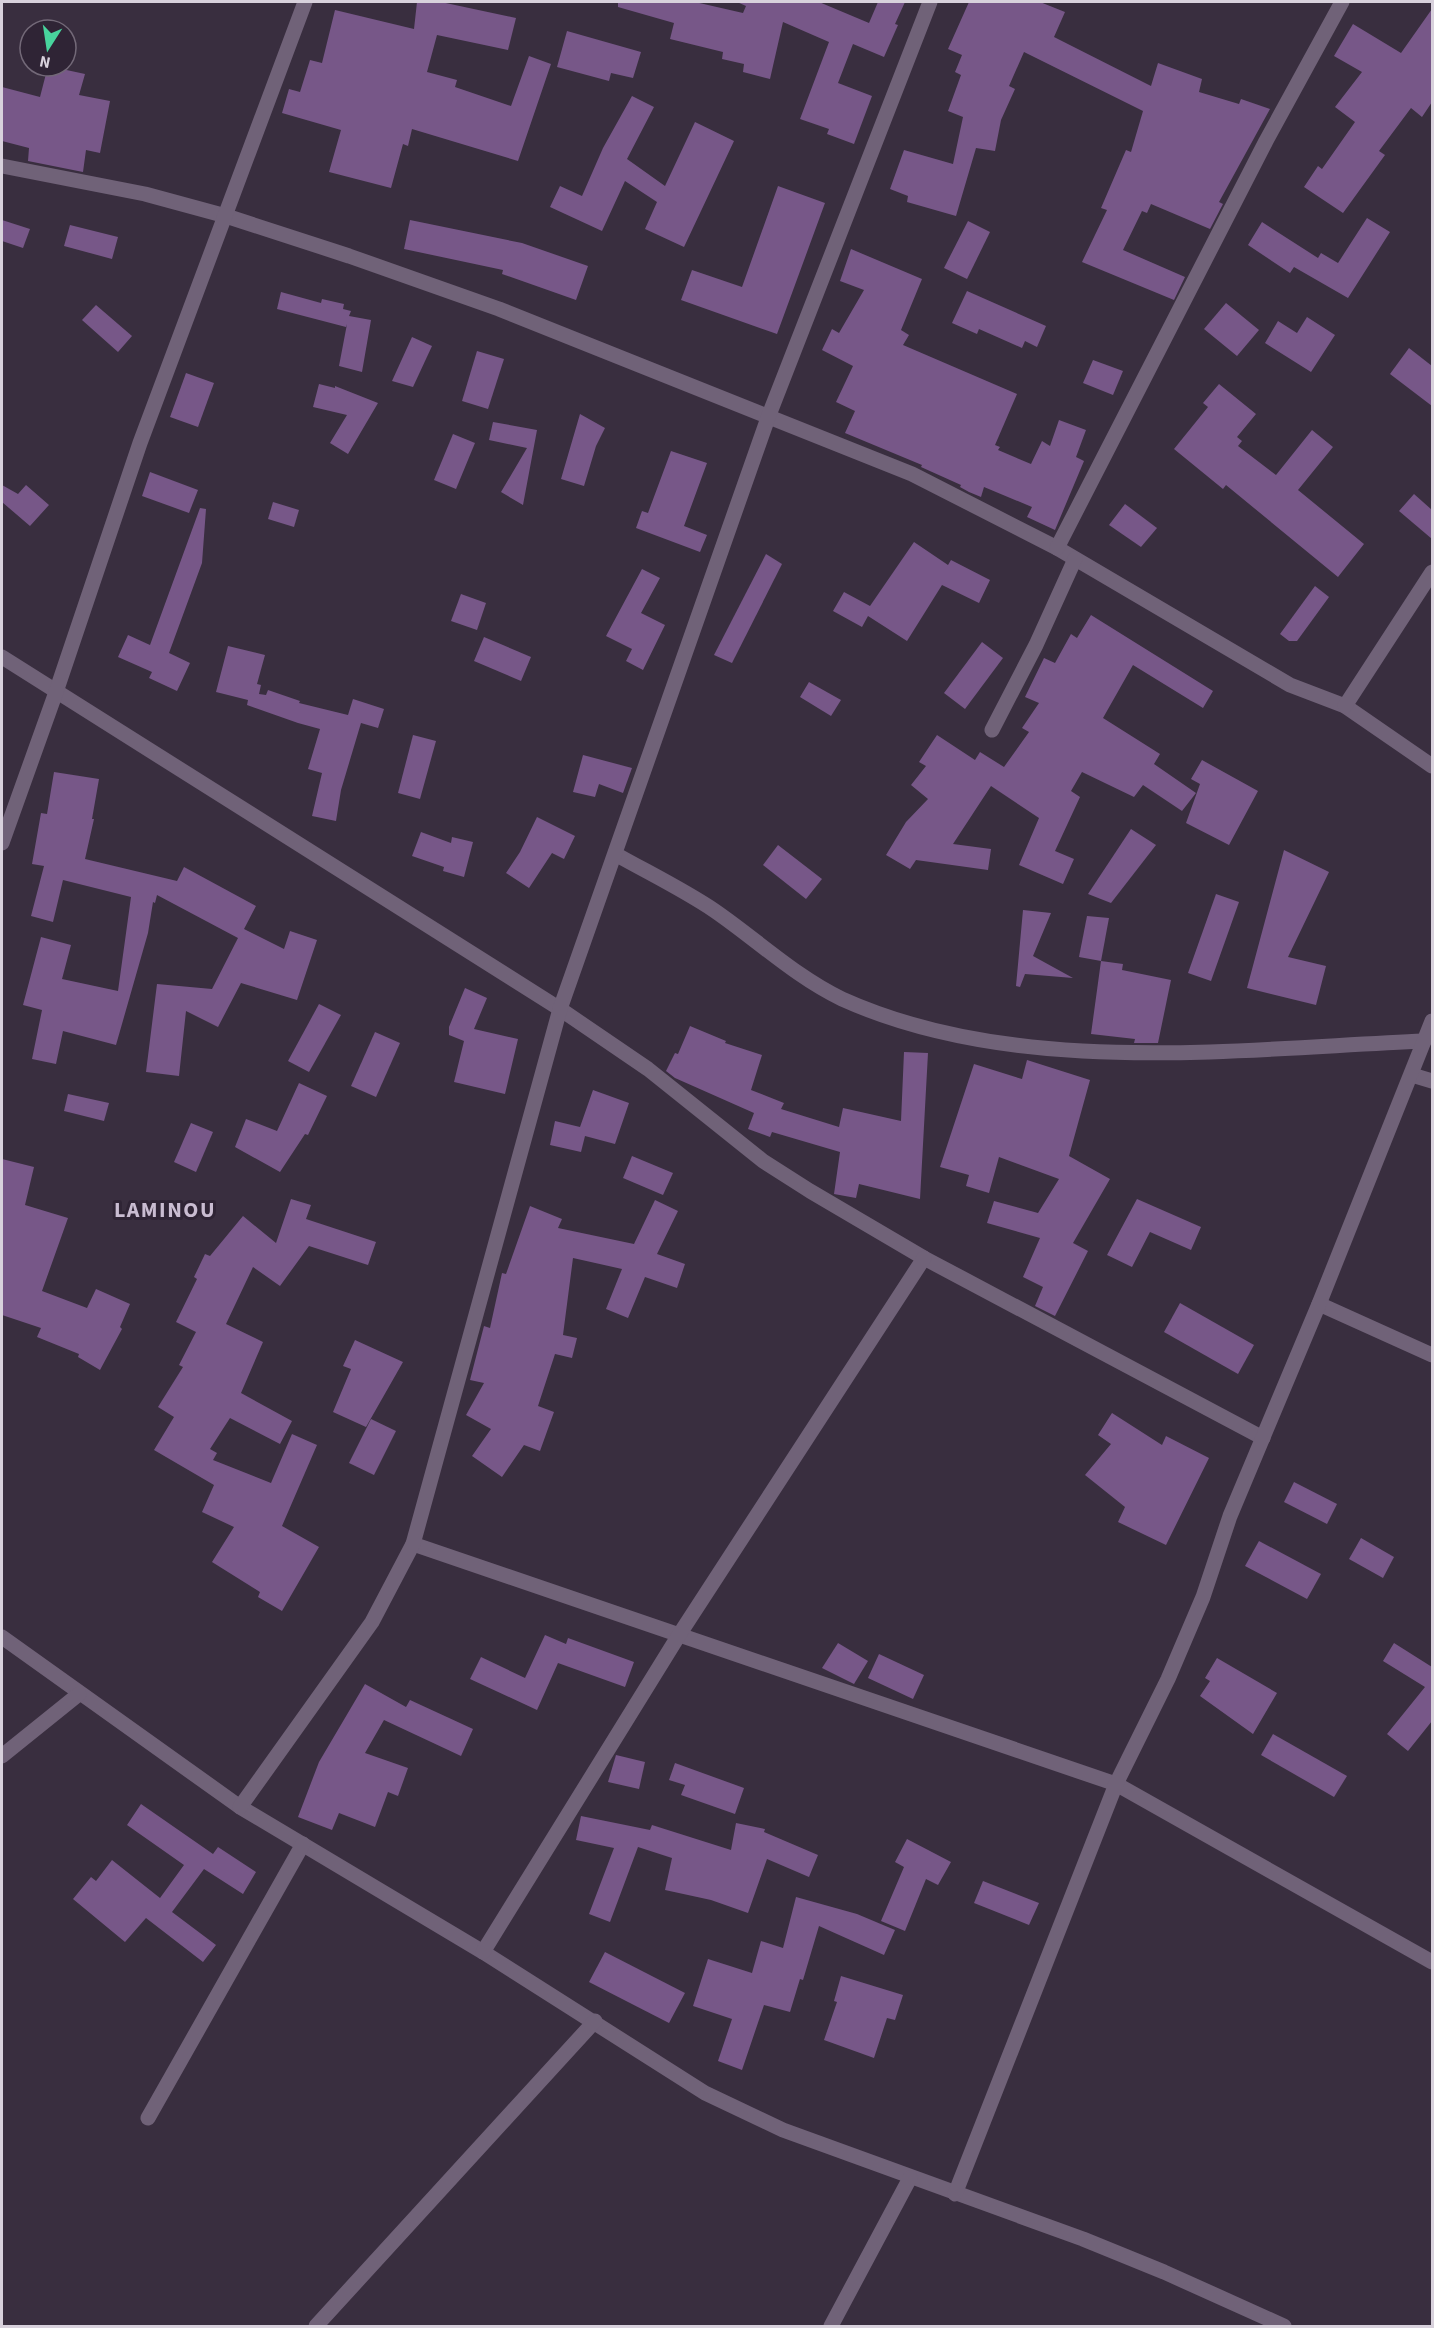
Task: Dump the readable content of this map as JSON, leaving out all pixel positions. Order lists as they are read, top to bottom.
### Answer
{
  "districts": ["LAMINOU"],
  "north": "bottom"
}
